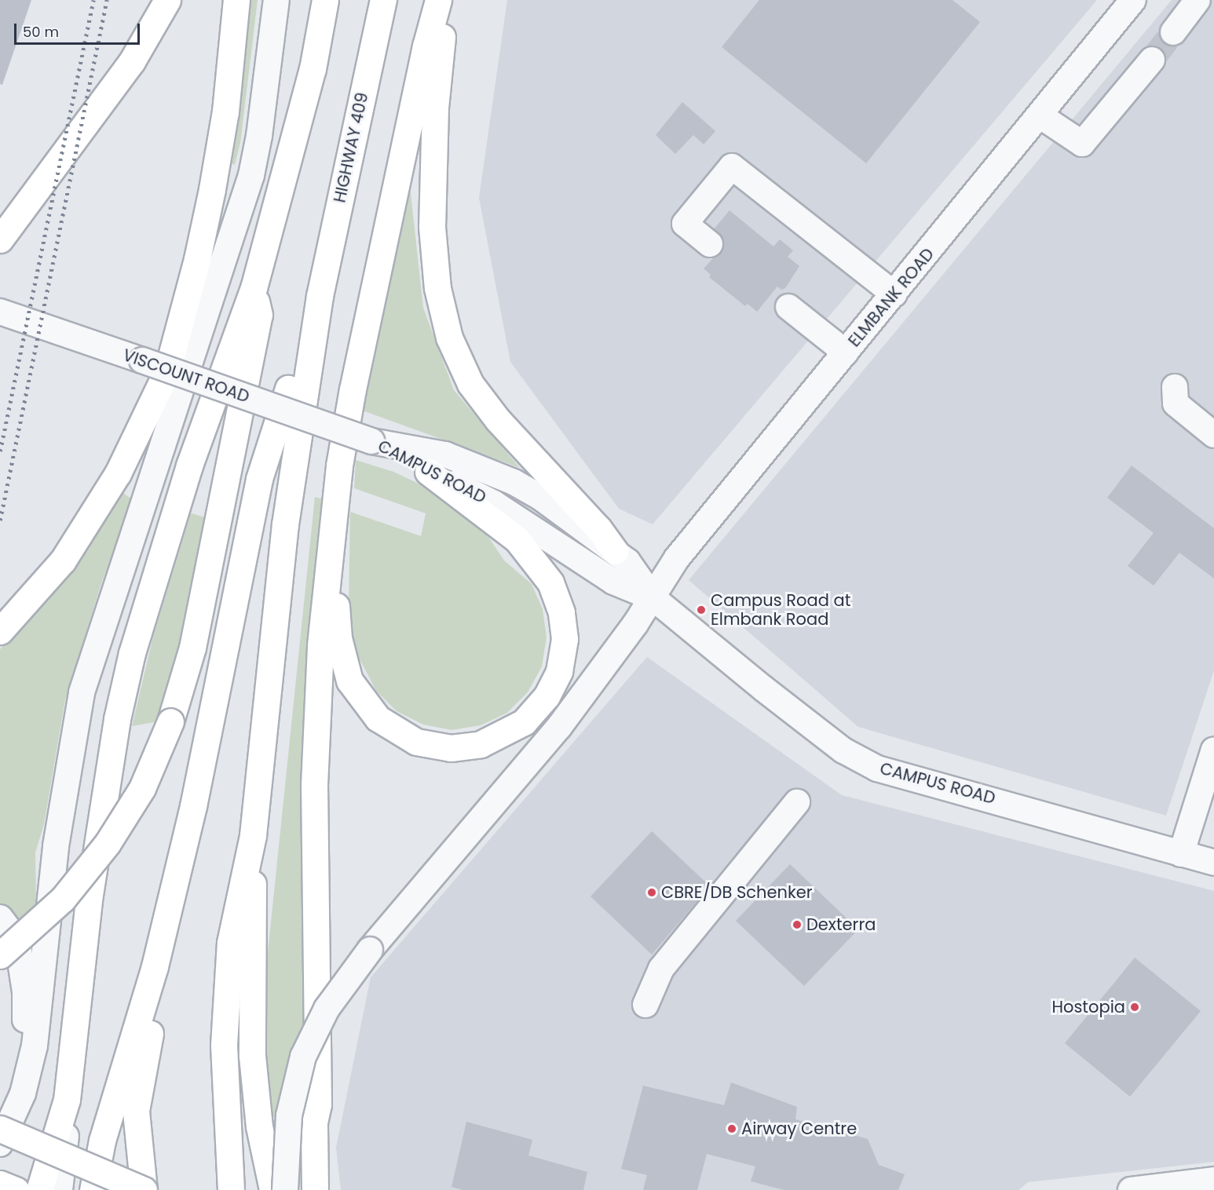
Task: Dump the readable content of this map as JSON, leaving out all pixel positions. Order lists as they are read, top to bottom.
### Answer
{
  "streets": {
    "main road": ["HIGHWAY 409"],
    "street": ["ELMBANK ROAD", "VISCOUNT ROAD", "CAMPUS ROAD"]
  },
  "crossings": [
    ["ELMBANK ROAD", "CAMPUS ROAD"],
    ["VISCOUNT ROAD", "CAMPUS ROAD"]
  ],
  "places": [
    "Campus Road at Elmbank Road",
    "CBRE/DB Schenker",
    "Dexterra",
    "Hostopia",
    "Airway Centre"
  ],
  "scale_bar": "50 m"
}
